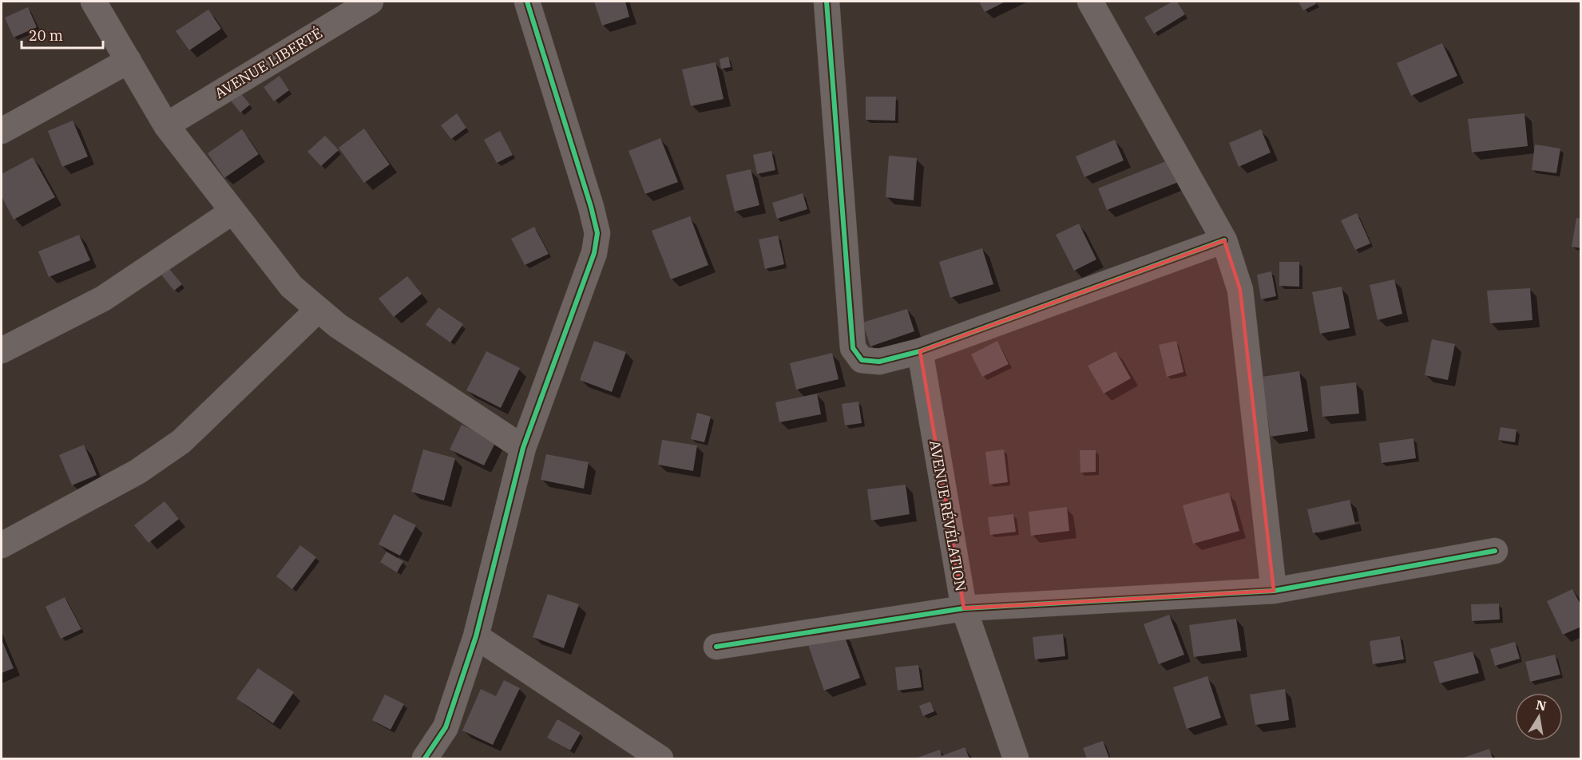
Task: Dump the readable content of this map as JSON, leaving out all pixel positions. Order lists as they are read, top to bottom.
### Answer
{
  "streets": {
    "street": ["AVENUE LIBERTÉ", "AVENUE RÉVÉLATION"]
  },
  "scale_bar": "20 m",
  "north": "top"
}
